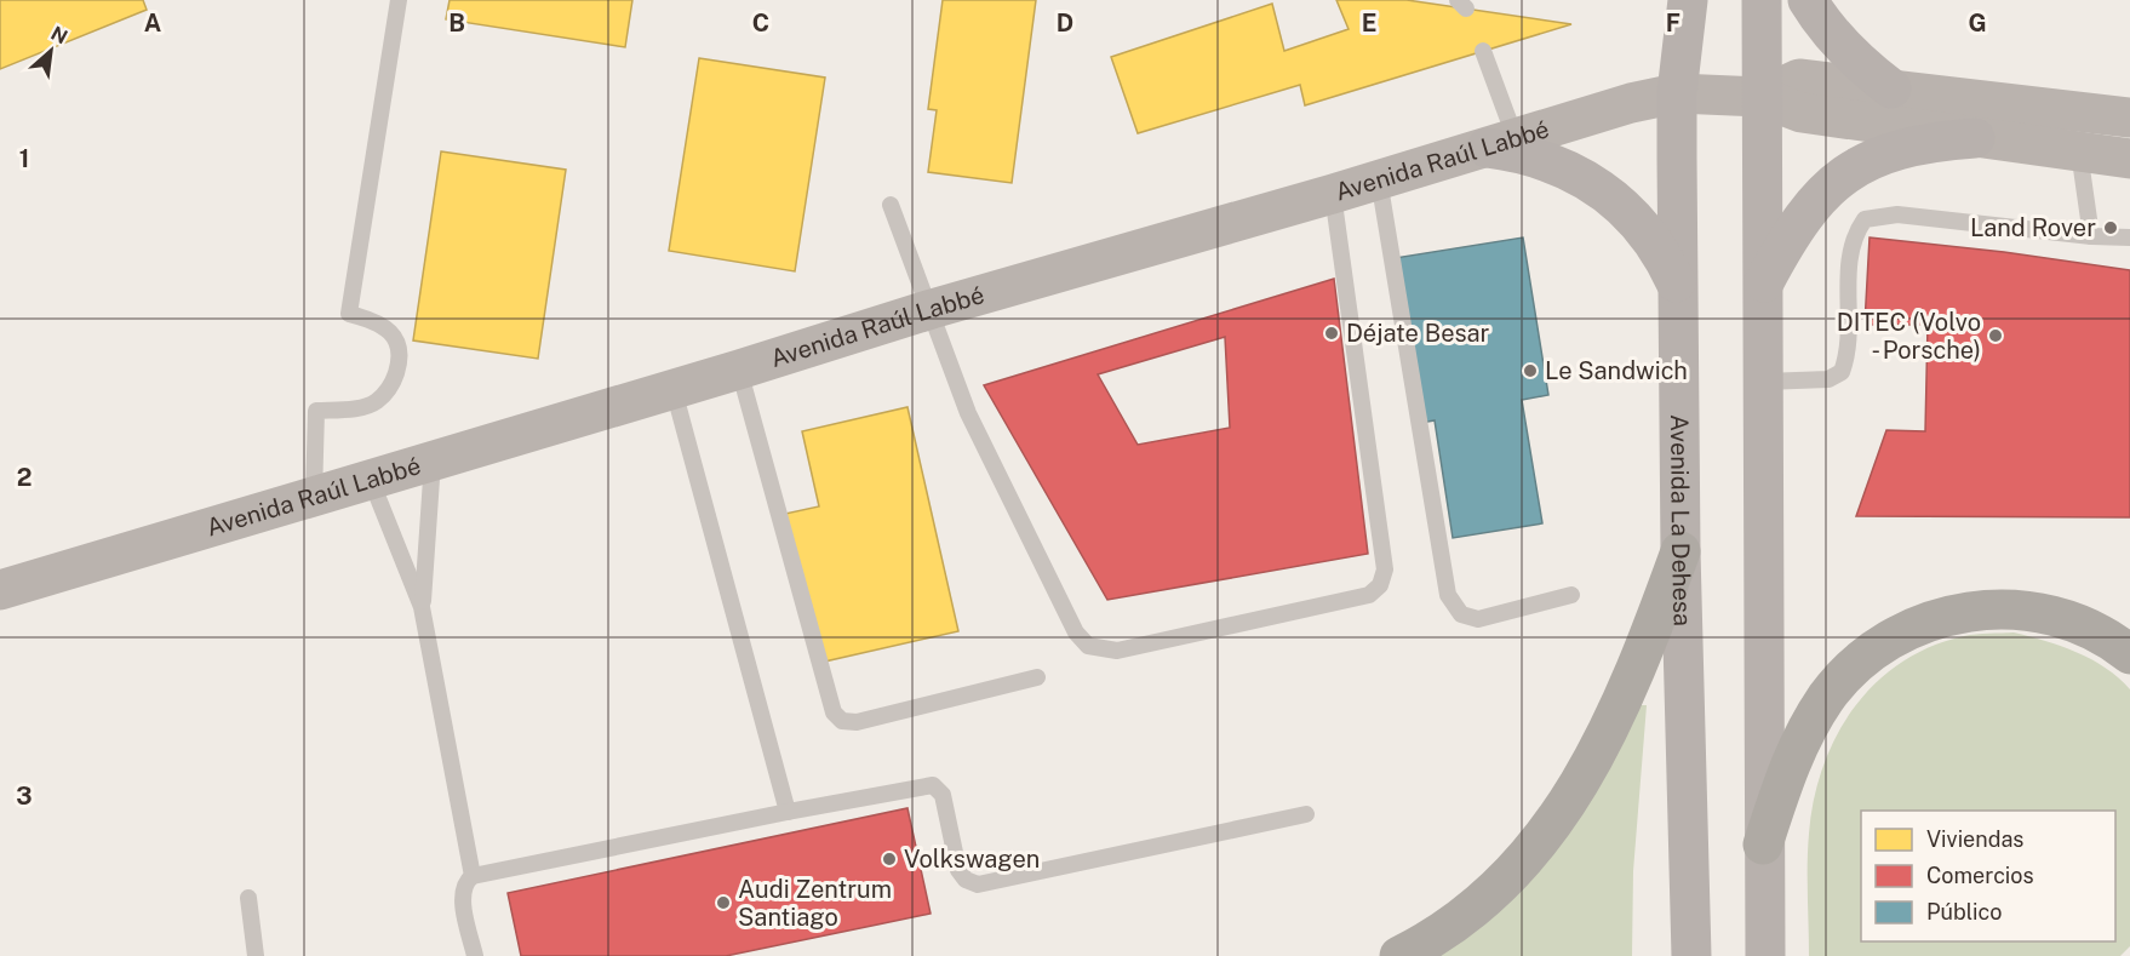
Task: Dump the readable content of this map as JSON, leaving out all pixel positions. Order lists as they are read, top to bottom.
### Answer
{
  "streets": {
    "main road": ["Avenida Raúl Labbé", "Avenida La Dehesa"]
  },
  "crossings": [
    ["Avenida Raúl Labbé", "Avenida La Dehesa"]
  ],
  "places": [
    "Land Rover",
    "Déjate Besar",
    "DITEC (Volvo - Porsche)",
    "Le Sandwich",
    "Volkswagen",
    "Audi Zentrum Santiago"
  ],
  "legend": ["Viviendas", "Comercios", "Público"],
  "north": "top right",
  "grid": {
    "columns": [
      "A",
      "B",
      "C",
      "D",
      "E",
      "F",
      "G"
    ],
    "rows": ["1", "2", "3"]
  }
}
